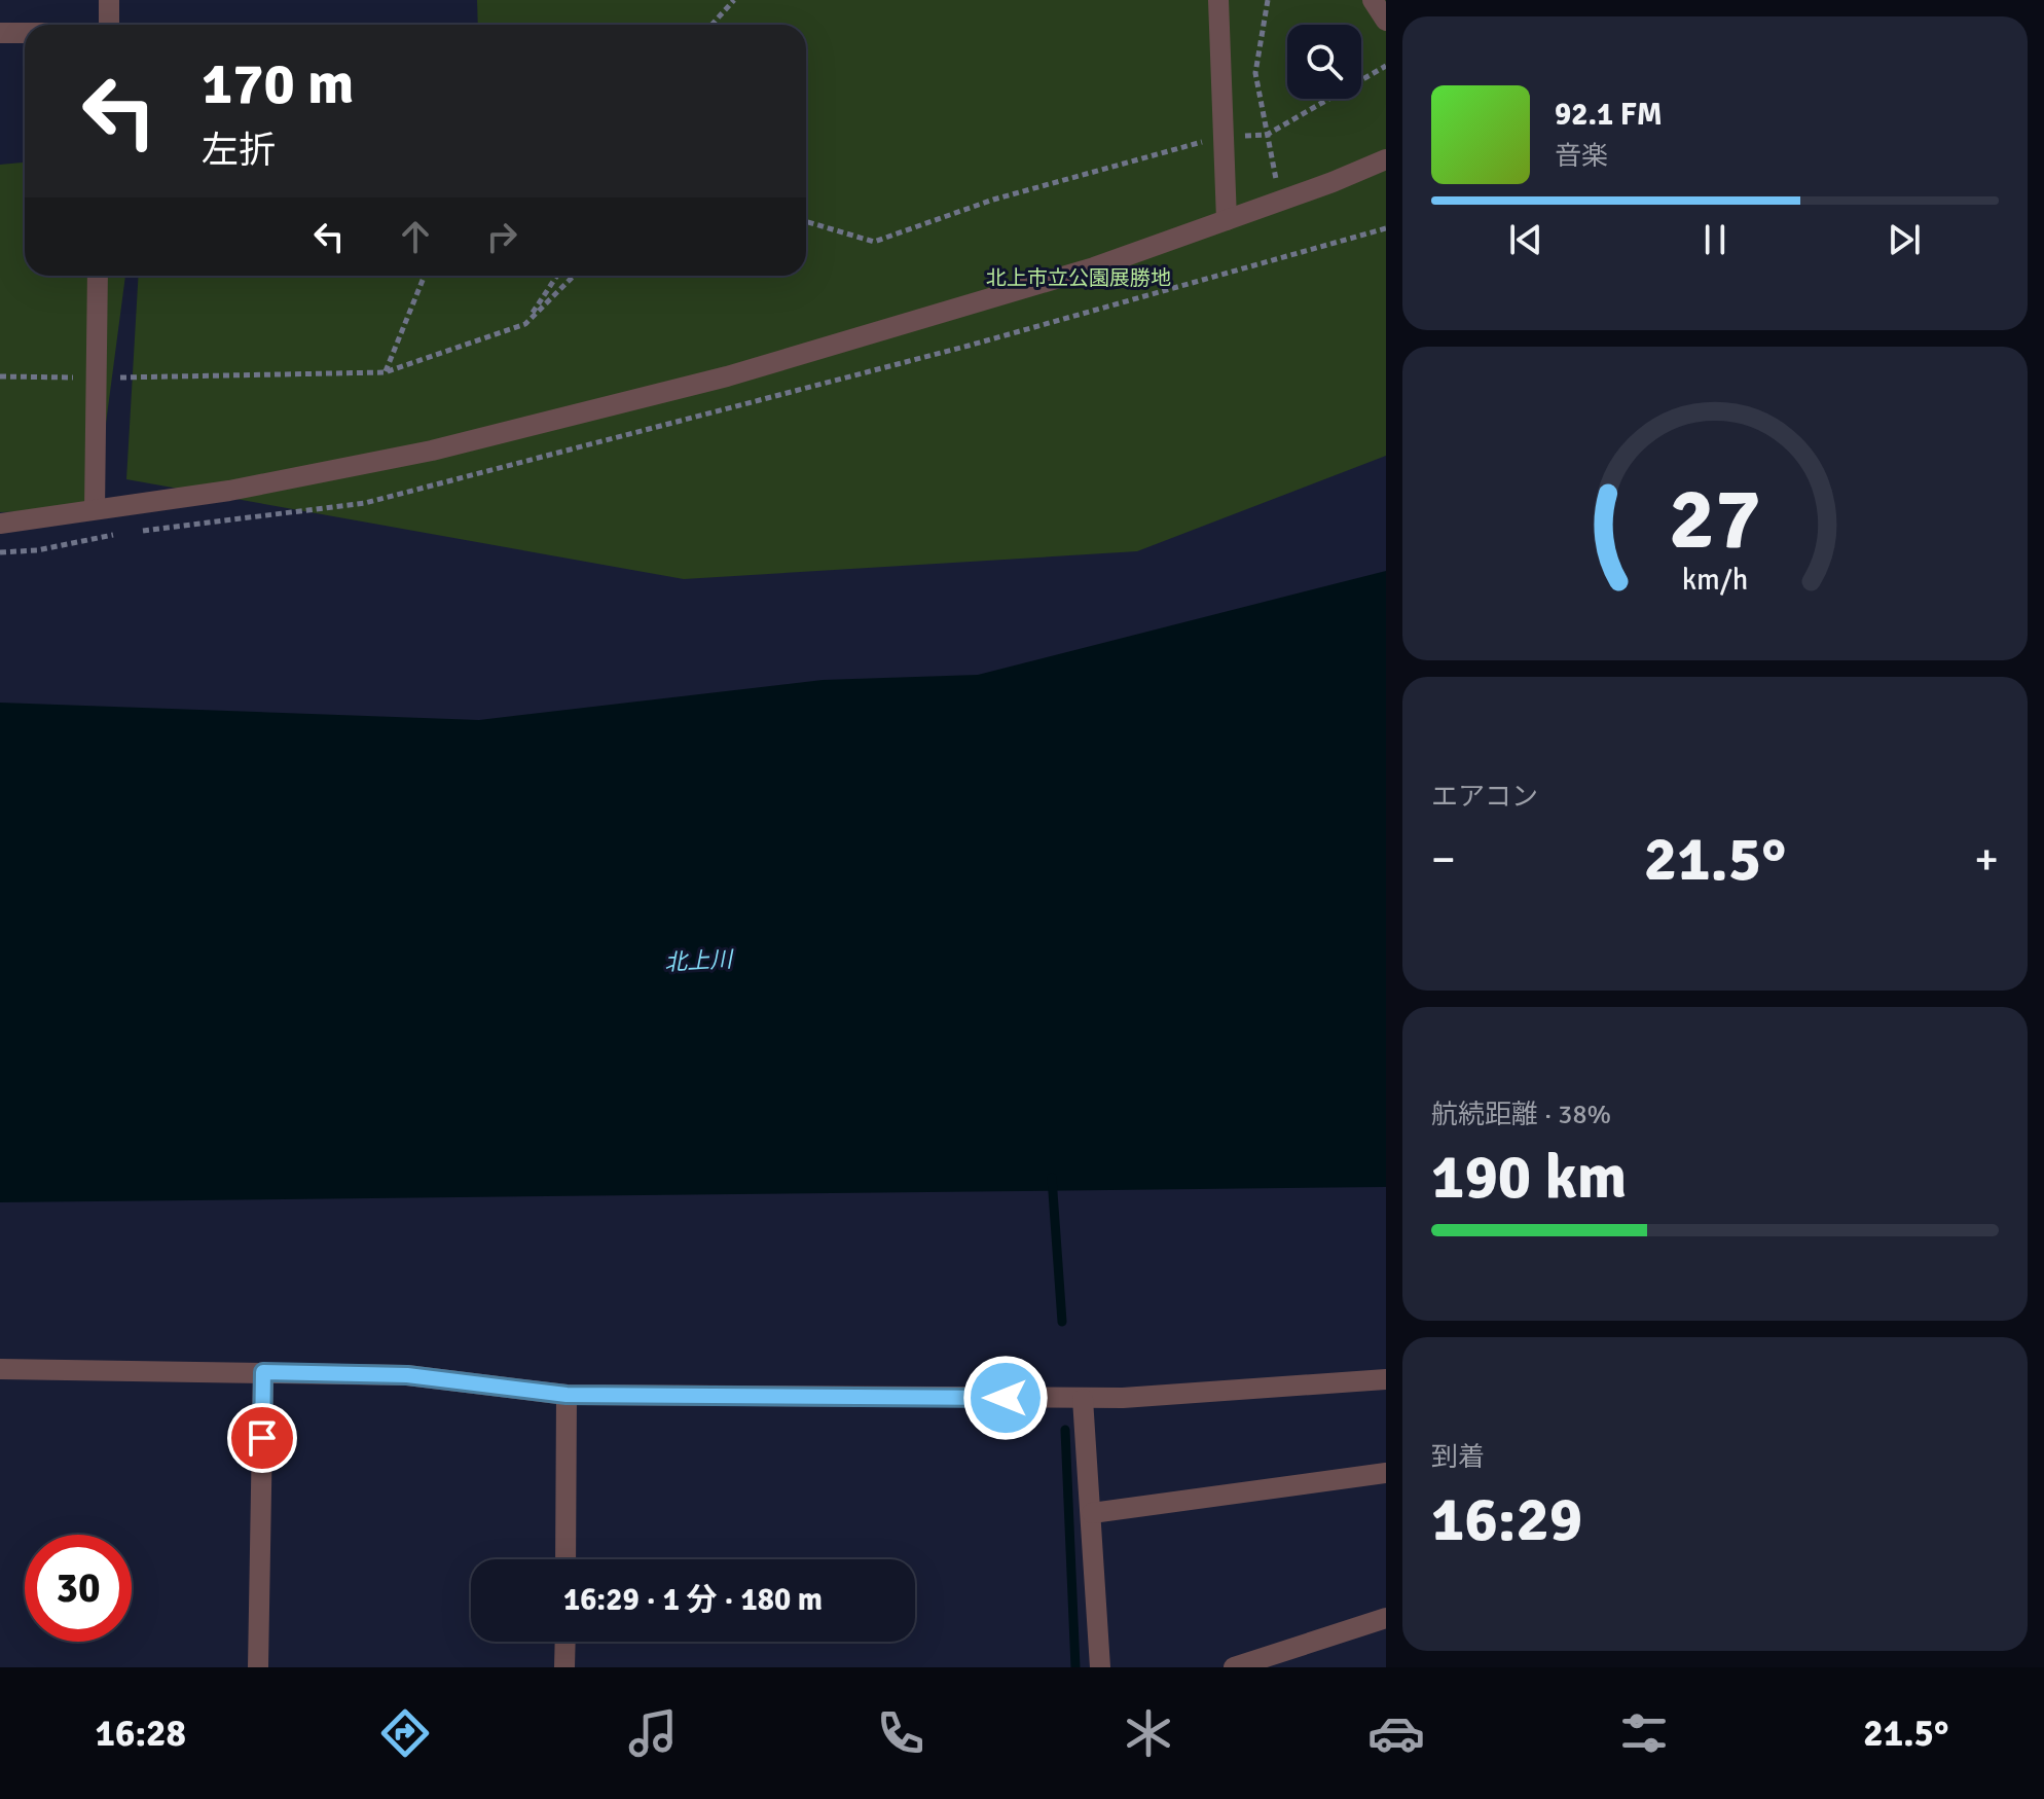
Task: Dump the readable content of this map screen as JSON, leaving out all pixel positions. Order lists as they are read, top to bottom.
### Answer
{
  "water": ["北上川"],
  "parks": ["北上市立公園展勝地"],
  "page": {
    "turn": ["170 m", "左折"],
    "song": ["92.1 FM", "音楽"],
    "tile": [
      "エアコン",
      ["航続距離 · 38%", "190 km"],
      ["到着", "16:29"]
    ],
    "heat": ["−", "21.5°", "+"],
    "limit": "30",
    "trip": "16:29 · 1 分 · 180 m",
    "tabs": ["16:28", "21.5°"],
    "gauge": ["27", "km/h"]
  }
}
